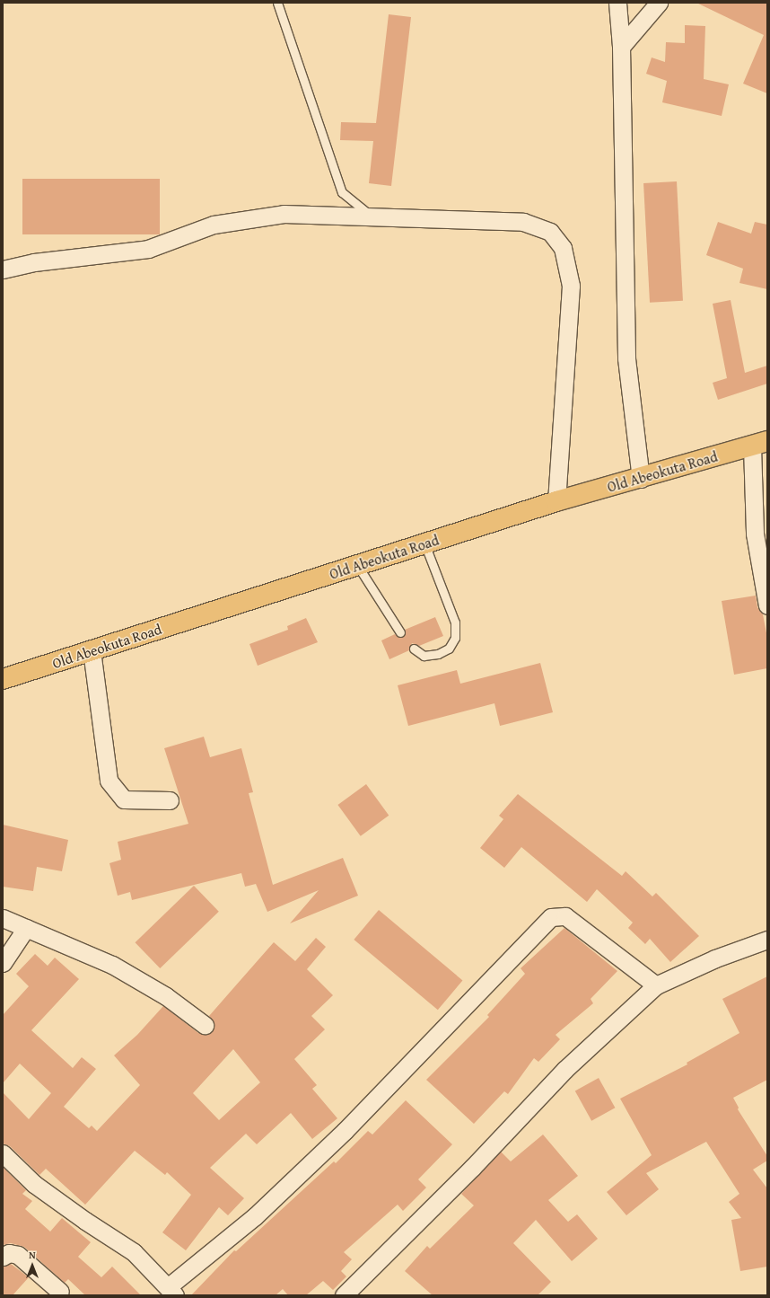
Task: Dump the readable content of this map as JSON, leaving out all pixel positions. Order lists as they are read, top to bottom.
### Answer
{
  "streets": {
    "highway": ["Old Abeokuta Road"]
  },
  "north": "top"
}
